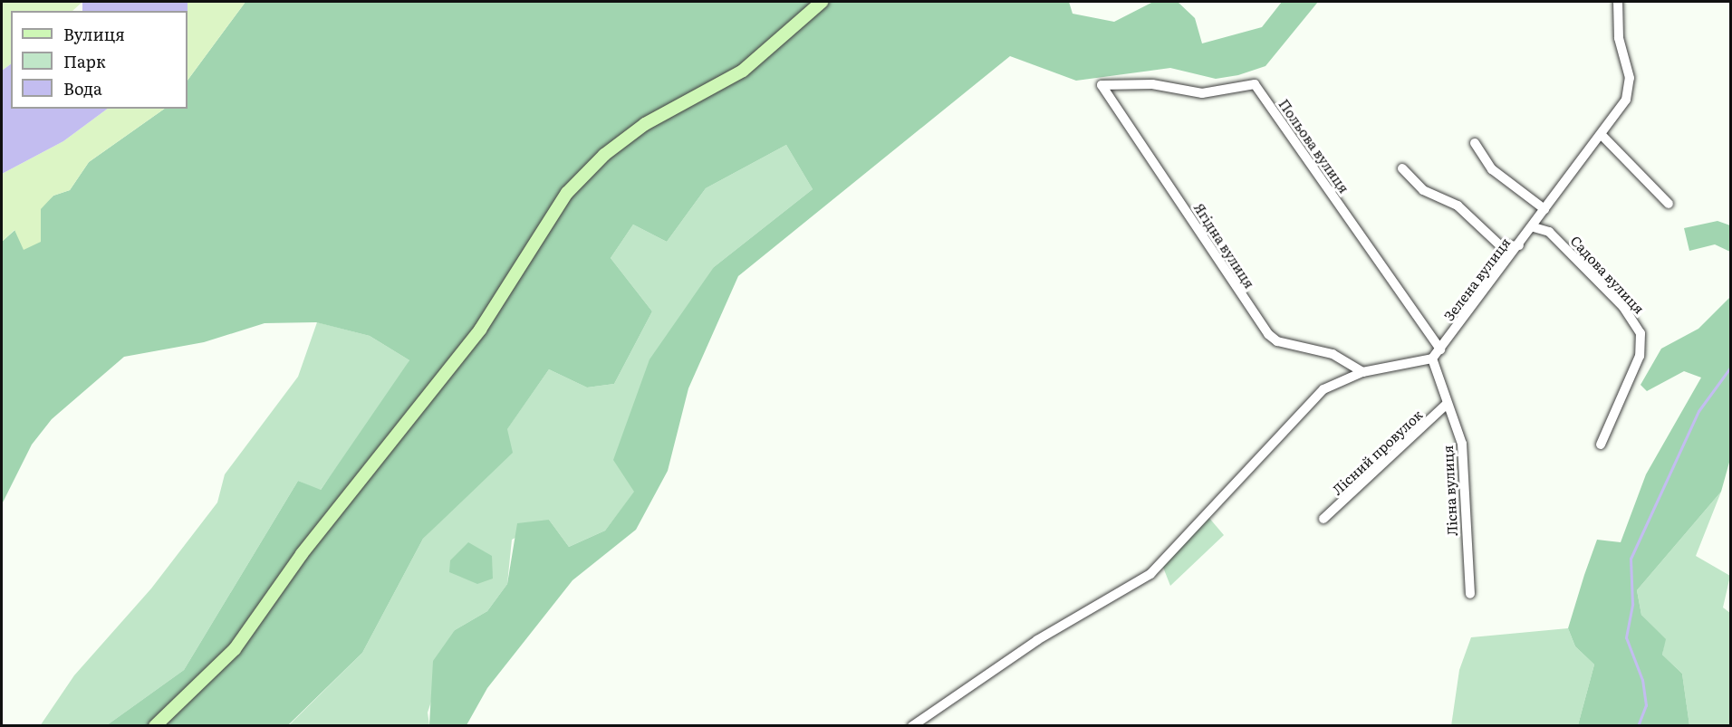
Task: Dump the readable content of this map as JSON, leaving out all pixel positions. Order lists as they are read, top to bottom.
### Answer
{
  "streets": {
    "street": [
      "Польова вулиця",
      "Ягідна вулиця",
      "Садова вулиця",
      "Зелена вулиця",
      "Лісний провулок",
      "Лісна вулиця"
    ]
  },
  "crossings": [
    ["Польова вулиця", "Ягідна вулиця"],
    ["Польова вулиця", "Зелена вулиця"],
    ["Садова вулиця", "Зелена вулиця"],
    ["Зелена вулиця", "Лісна вулиця"],
    ["Лісний провулок", "Лісна вулиця"]
  ],
  "legend": ["Вулиця", "Парк", "Вода"]
}
